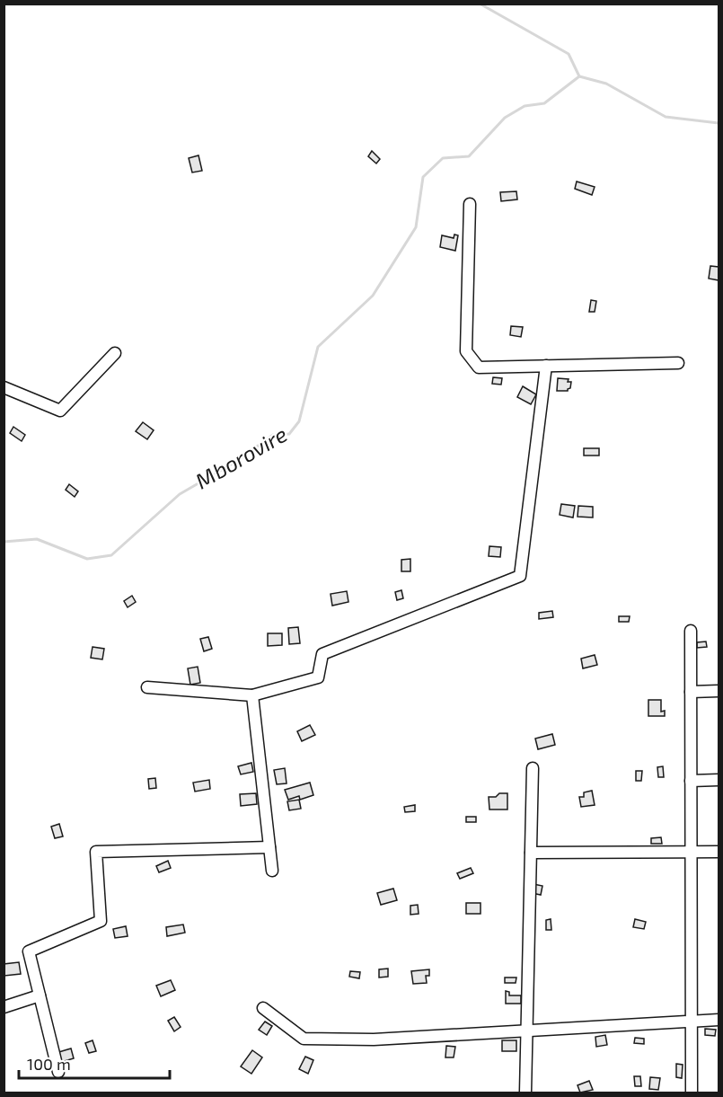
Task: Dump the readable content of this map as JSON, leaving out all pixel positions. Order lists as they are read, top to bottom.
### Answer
{
  "water": ["Mborovire"],
  "scale_bar": "100 m"
}
